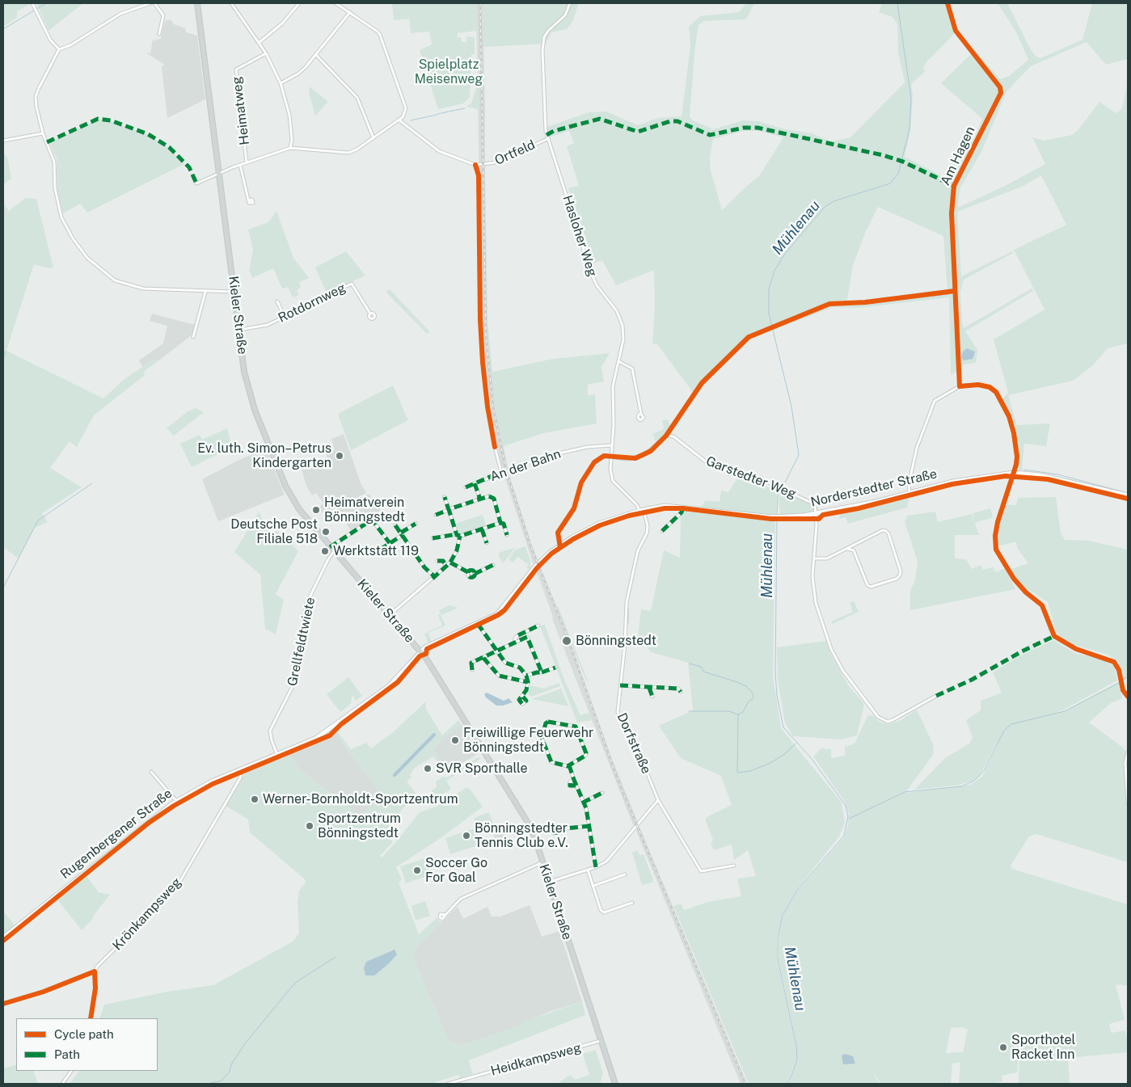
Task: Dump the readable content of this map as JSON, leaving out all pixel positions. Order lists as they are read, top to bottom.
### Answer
{
  "streets": {
    "main road": ["Kieler Straße", "Norderstedter Straße", "Rugenbergener Straße"],
    "street": [
      "Heimatweg",
      "Ortfeld",
      "Am Hagen",
      "Hasloher Weg",
      "Rotdornweg",
      "An der Bahn",
      "Garstedter Weg",
      "Grellfeldtwiete",
      "Dorfstraße",
      "Krönkampsweg",
      "Heidkampsweg"
    ]
  },
  "crossings": [
    ["Ortfeld", "Hasloher Weg"],
    ["Hasloher Weg", "An der Bahn"],
    ["Hasloher Weg", "Garstedter Weg"],
    ["Hasloher Weg", "Norderstedter Straße"],
    ["Hasloher Weg", "Dorfstraße"],
    ["Rotdornweg", "Kieler Straße"],
    ["Kieler Straße", "Norderstedter Straße"],
    ["Kieler Straße", "Grellfeldtwiete"],
    ["Kieler Straße", "Rugenbergener Straße"],
    ["Kieler Straße", "Heidkampsweg"],
    ["Garstedter Weg", "Norderstedter Straße"],
    ["Norderstedter Straße", "Dorfstraße"],
    ["Norderstedter Straße", "Rugenbergener Straße"],
    ["Grellfeldtwiete", "Rugenbergener Straße"],
    ["Rugenbergener Straße", "Krönkampsweg"]
  ],
  "water": ["Mühlenau"],
  "parks": ["Spielplatz Meisenweg"],
  "places": [
    "Ev. luth. Simon–Petrus Kindergarten",
    "Heimatverein Bönningstedt",
    "Deutsche Post Filiale 518",
    "Werktstatt 119",
    "Bönningstedt",
    "Freiwillige Feuerwehr Bönningstedt",
    "SVR Sporthalle",
    "Werner-Bornholdt-Sportzentrum",
    "Sportzentrum Bönningstedt",
    "Bönningstedter Tennis Club e.V.",
    "Soccer Go For Goal",
    "Sporthotel Racket Inn"
  ],
  "legend": ["Cycle path", "Path"]
}
